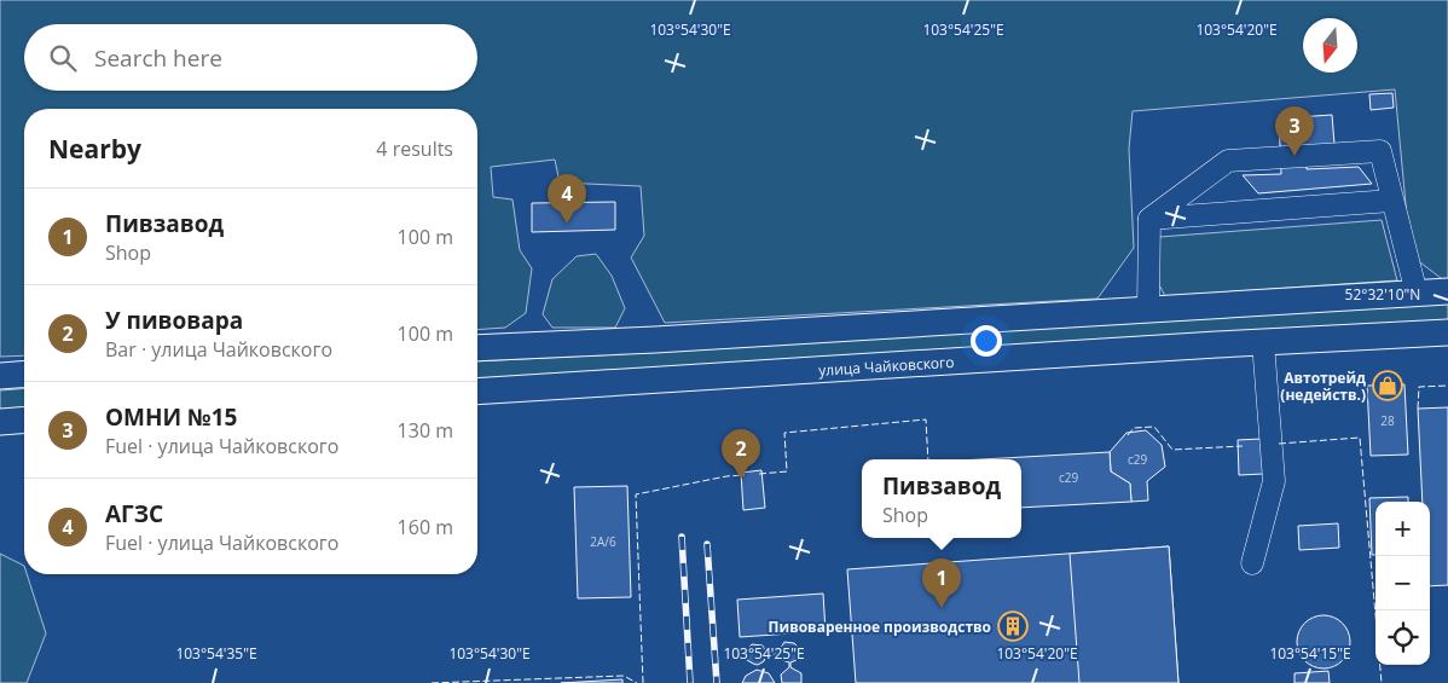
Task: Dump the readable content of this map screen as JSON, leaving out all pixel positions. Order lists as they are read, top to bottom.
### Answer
{
  "streets": {
    "main road": ["улица Чайковского"]
  },
  "places": {
    "shop": ["Автотрейд (недейств.)"],
    "building": ["Пивоваренное производство"]
  },
  "house_numbers": [
    "28",
    "с29",
    "с29",
    "2А/6"
  ],
  "north": "bottom",
  "page": {
    "search": "Search here",
    "pins": [
      "3",
      "4",
      "2",
      "1"
    ],
    "heading": ["Nearby", "4 results"],
    "list": [
      {
        "mark": "1",
        "name": "Пивзавод",
        "note": "Shop",
        "value": "100 m"
      },
      {
        "mark": "2",
        "name": "У пивовара",
        "note": "Bar · улица Чайковского",
        "value": "100 m"
      },
      {
        "mark": "3",
        "name": "ОМНИ №15",
        "note": "Fuel · улица Чайковского",
        "value": "130 m"
      },
      {
        "mark": "4",
        "name": "АГЗС",
        "note": "Fuel · улица Чайковского",
        "value": "160 m"
      }
    ],
    "popup": ["Пивзавод", "Shop"],
    "map_buttons": ["+", "−"]
  },
  "coordinates": [
    "103°54'30\"E",
    "103°54'25\"E",
    "103°54'20\"E",
    "52°32'10\"N",
    "103°54'35\"E",
    "103°54'15\"E"
  ]
}
